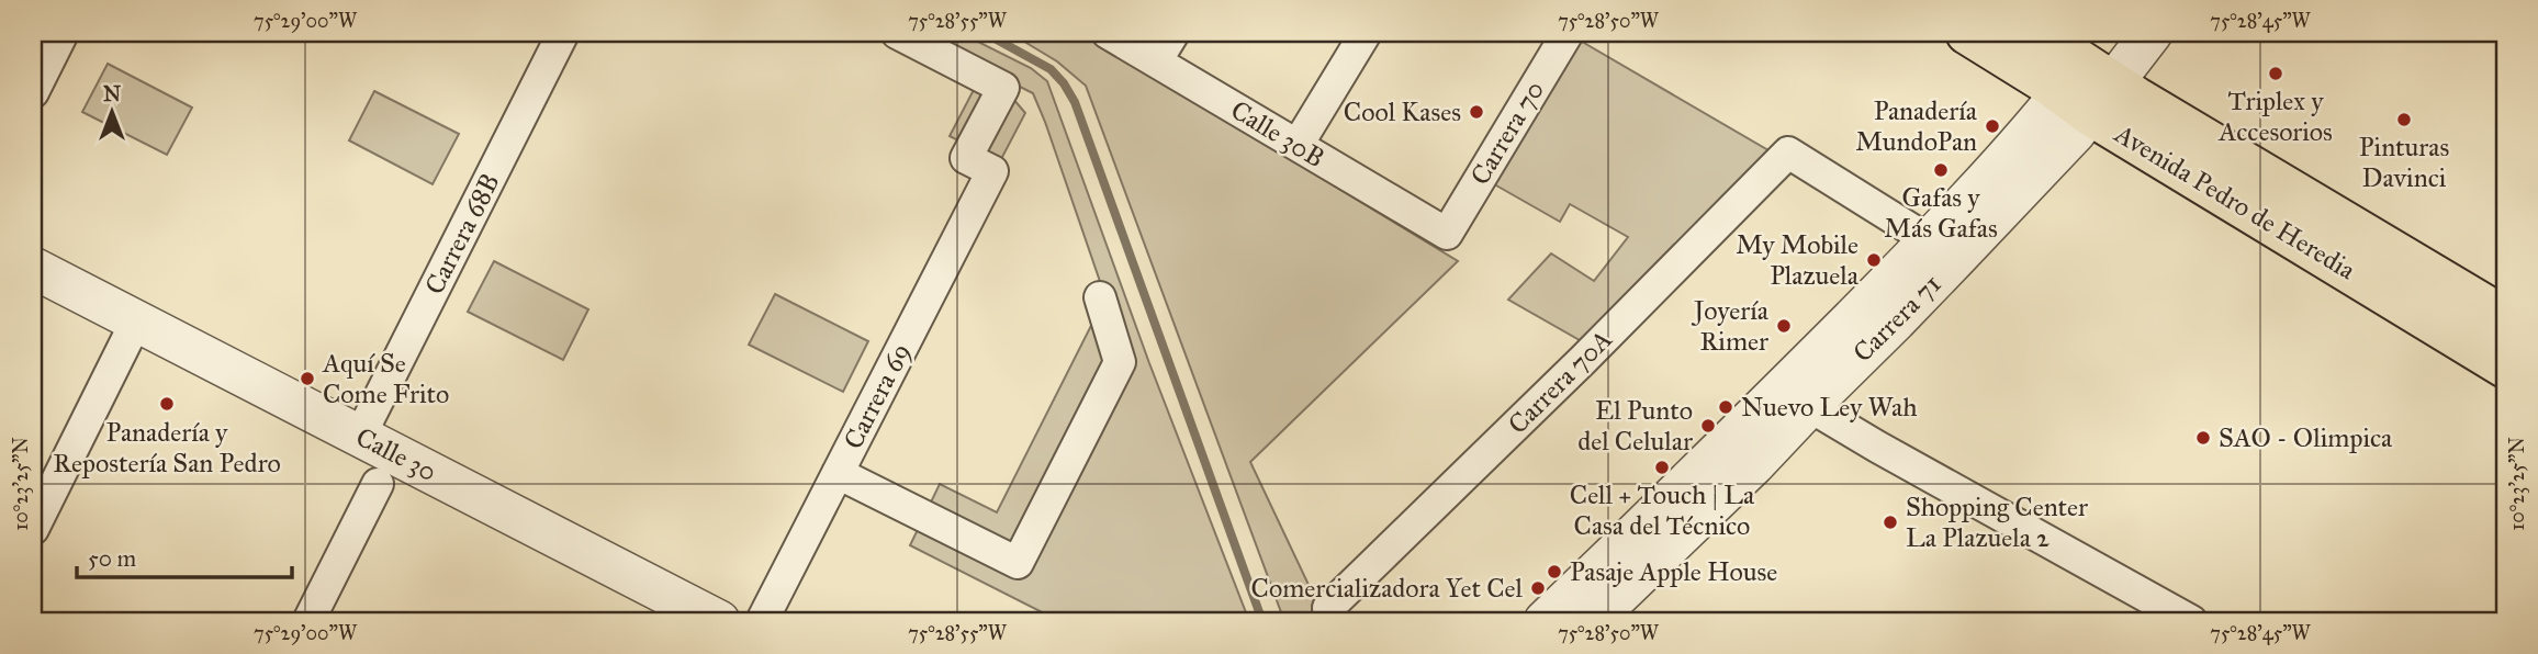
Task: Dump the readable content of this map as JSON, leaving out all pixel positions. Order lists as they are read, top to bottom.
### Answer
{
  "streets": {
    "highway": ["Avenida Pedro de Heredia"],
    "street": [
      "Carrera 70",
      "Calle 30B",
      "Carrera 68B",
      "Carrera 71",
      "Carrera 70A",
      "Carrera 69",
      "Calle 30"
    ]
  },
  "crossings": [
    ["Carrera 70", "Calle 30B"],
    ["Avenida Pedro de Heredia", "Carrera 71"],
    ["Carrera 68B", "Calle 30"],
    ["Carrera 71", "Carrera 70A"]
  ],
  "places": [
    "Triplex y Accesorios",
    "Cool Kases",
    "Pinturas Davinci",
    "Panadería MundoPan",
    "Gafas y Más Gafas",
    "My Mobile Plazuela",
    "Joyería Rimer",
    "Aquí Se Come Frito",
    "Panadería y Repostería San Pedro",
    "Nuevo Ley Wah",
    "El Punto del Celular",
    "SAO - Olimpica",
    "Cell + Touch | La Casa del Técnico",
    "Shopping Center La Plazuela 2",
    "Pasaje Apple House",
    "Comercializadora Yet Cel"
  ],
  "scale_bar": "50 m",
  "north": "top",
  "coordinates": [
    "75°29'00\"W",
    "75°28'55\"W",
    "75°28'50\"W",
    "75°28'45\"W",
    "10°23'25\"N"
  ]
}
